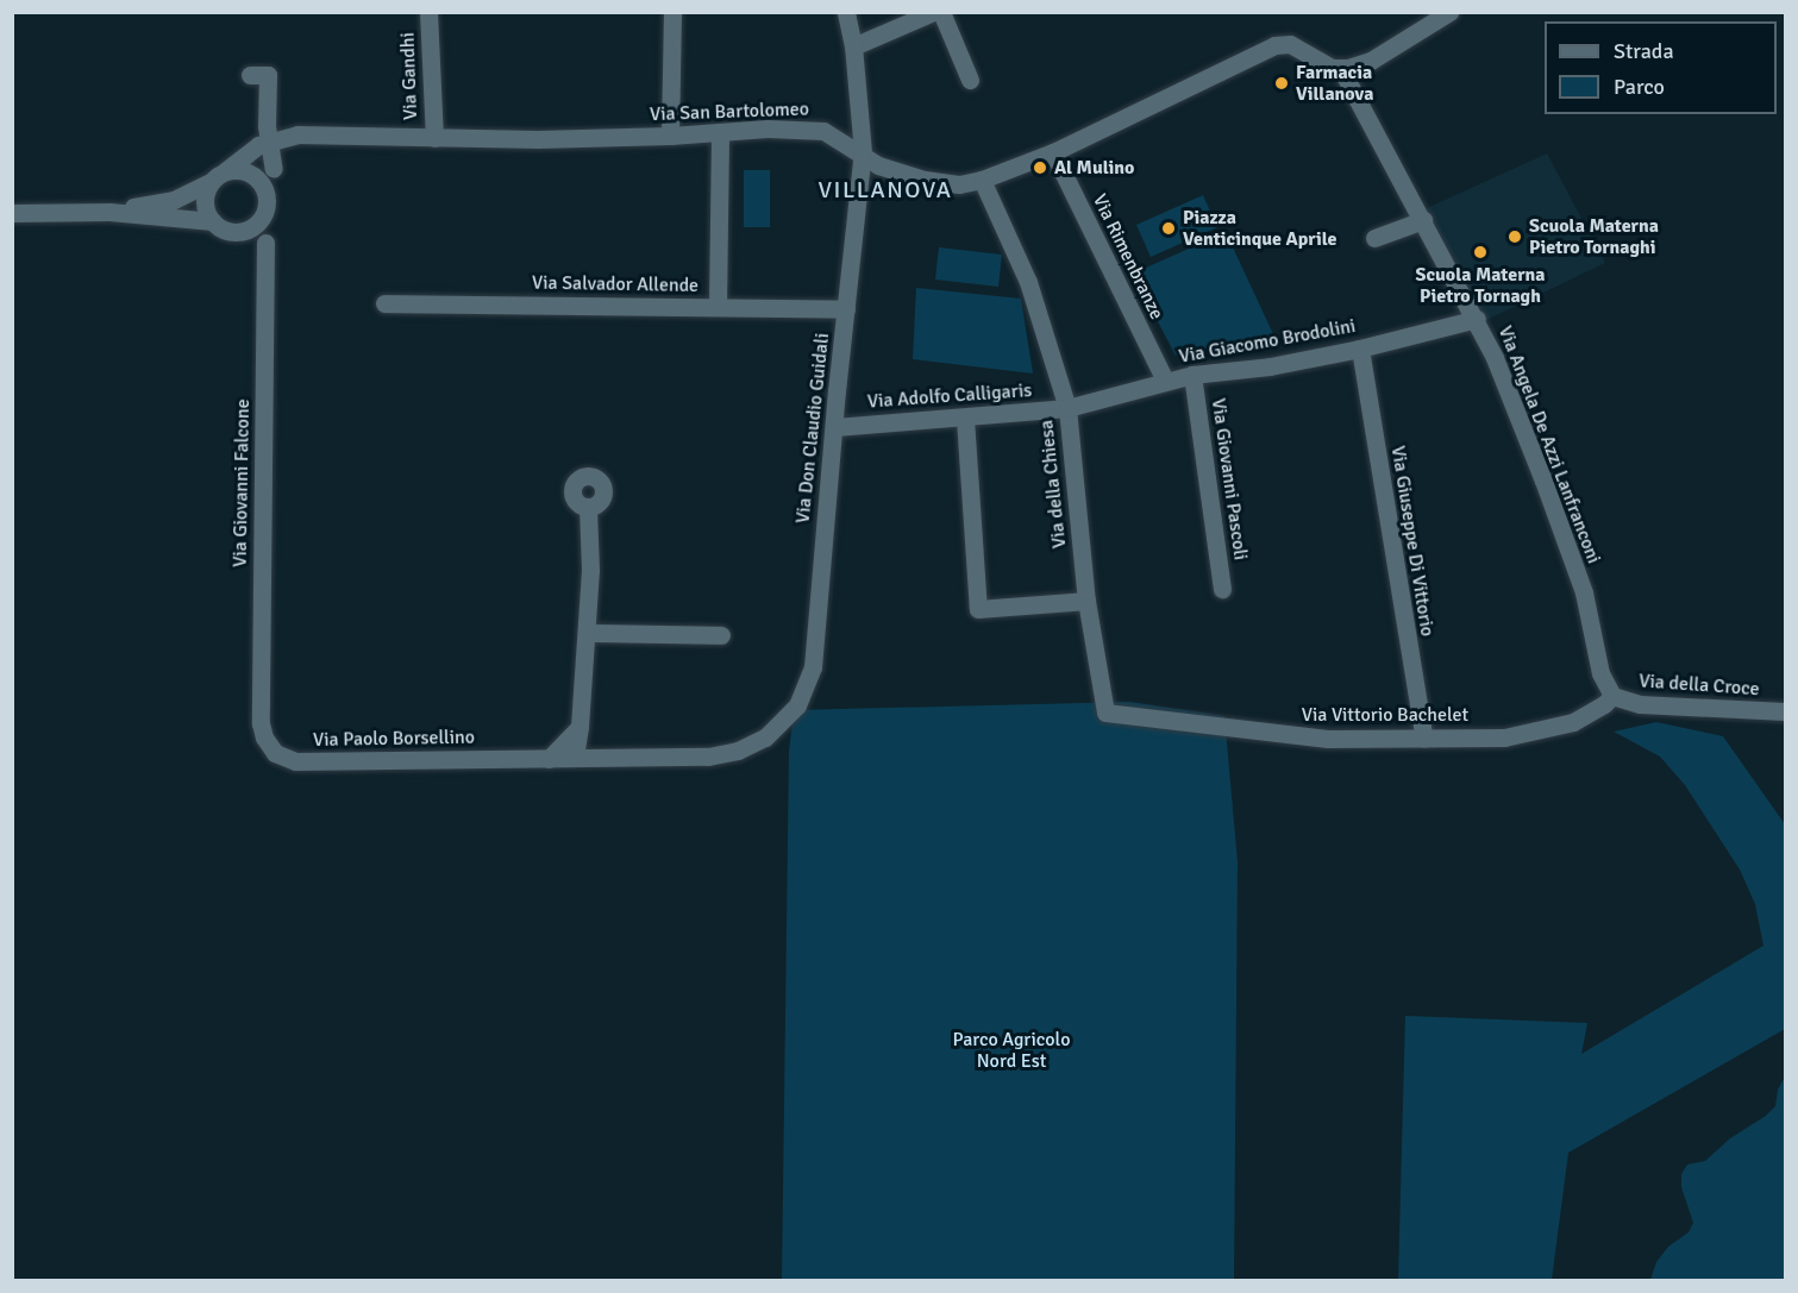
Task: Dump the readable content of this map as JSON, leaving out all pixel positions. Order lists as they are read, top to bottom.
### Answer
{
  "streets": {
    "street": [
      "Via Gandhi",
      "Via San Bartolomeo",
      "Via Rimenbranze",
      "Via Salvador Allende",
      "Via Giacomo Brodolini",
      "Via Adolfo Calligaris",
      "Via Don Claudio Guidali",
      "Via Angela De Azzi Lanfranconi",
      "Via Giovanni Pascoli",
      "Via Giovanni Falcone",
      "Via della Chiesa",
      "Via Giuseppe Di Vittorio",
      "Via della Croce",
      "Via Vittorio Bachelet",
      "Via Paolo Borsellino"
    ]
  },
  "crossings": [
    ["Via Gandhi", "Via San Bartolomeo"],
    ["Via San Bartolomeo", "Via Rimenbranze"],
    ["Via San Bartolomeo", "Via Don Claudio Guidali"],
    ["Via San Bartolomeo", "Via Angela De Azzi Lanfranconi"],
    ["Via San Bartolomeo", "Via Giovanni Falcone"],
    ["Via San Bartolomeo", "Via della Chiesa"],
    ["Via Rimenbranze", "Via Giacomo Brodolini"],
    ["Via Salvador Allende", "Via Don Claudio Guidali"],
    ["Via Giacomo Brodolini", "Via Adolfo Calligaris"],
    ["Via Giacomo Brodolini", "Via Angela De Azzi Lanfranconi"],
    ["Via Giacomo Brodolini", "Via Giovanni Pascoli"],
    ["Via Giacomo Brodolini", "Via della Chiesa"],
    ["Via Giacomo Brodolini", "Via Giuseppe Di Vittorio"],
    ["Via Adolfo Calligaris", "Via Don Claudio Guidali"],
    ["Via Adolfo Calligaris", "Via della Chiesa"],
    ["Via Don Claudio Guidali", "Via Paolo Borsellino"],
    ["Via Angela De Azzi Lanfranconi", "Via della Croce"],
    ["Via Angela De Azzi Lanfranconi", "Via Vittorio Bachelet"],
    ["Via Giovanni Falcone", "Via Paolo Borsellino"],
    ["Via della Chiesa", "Via Vittorio Bachelet"],
    ["Via Giuseppe Di Vittorio", "Via Vittorio Bachelet"],
    ["Via della Croce", "Via Vittorio Bachelet"]
  ],
  "districts": ["VILLANOVA"],
  "parks": ["Parco Agricolo Nord Est"],
  "places": [
    "Farmacia Villanova",
    "Al Mulino",
    "Piazza Venticinque Aprile",
    "Scuola Materna Pietro Tornaghi",
    "Scuola Materna Pietro Tornagh"
  ],
  "legend": ["Strada", "Parco"]
}
